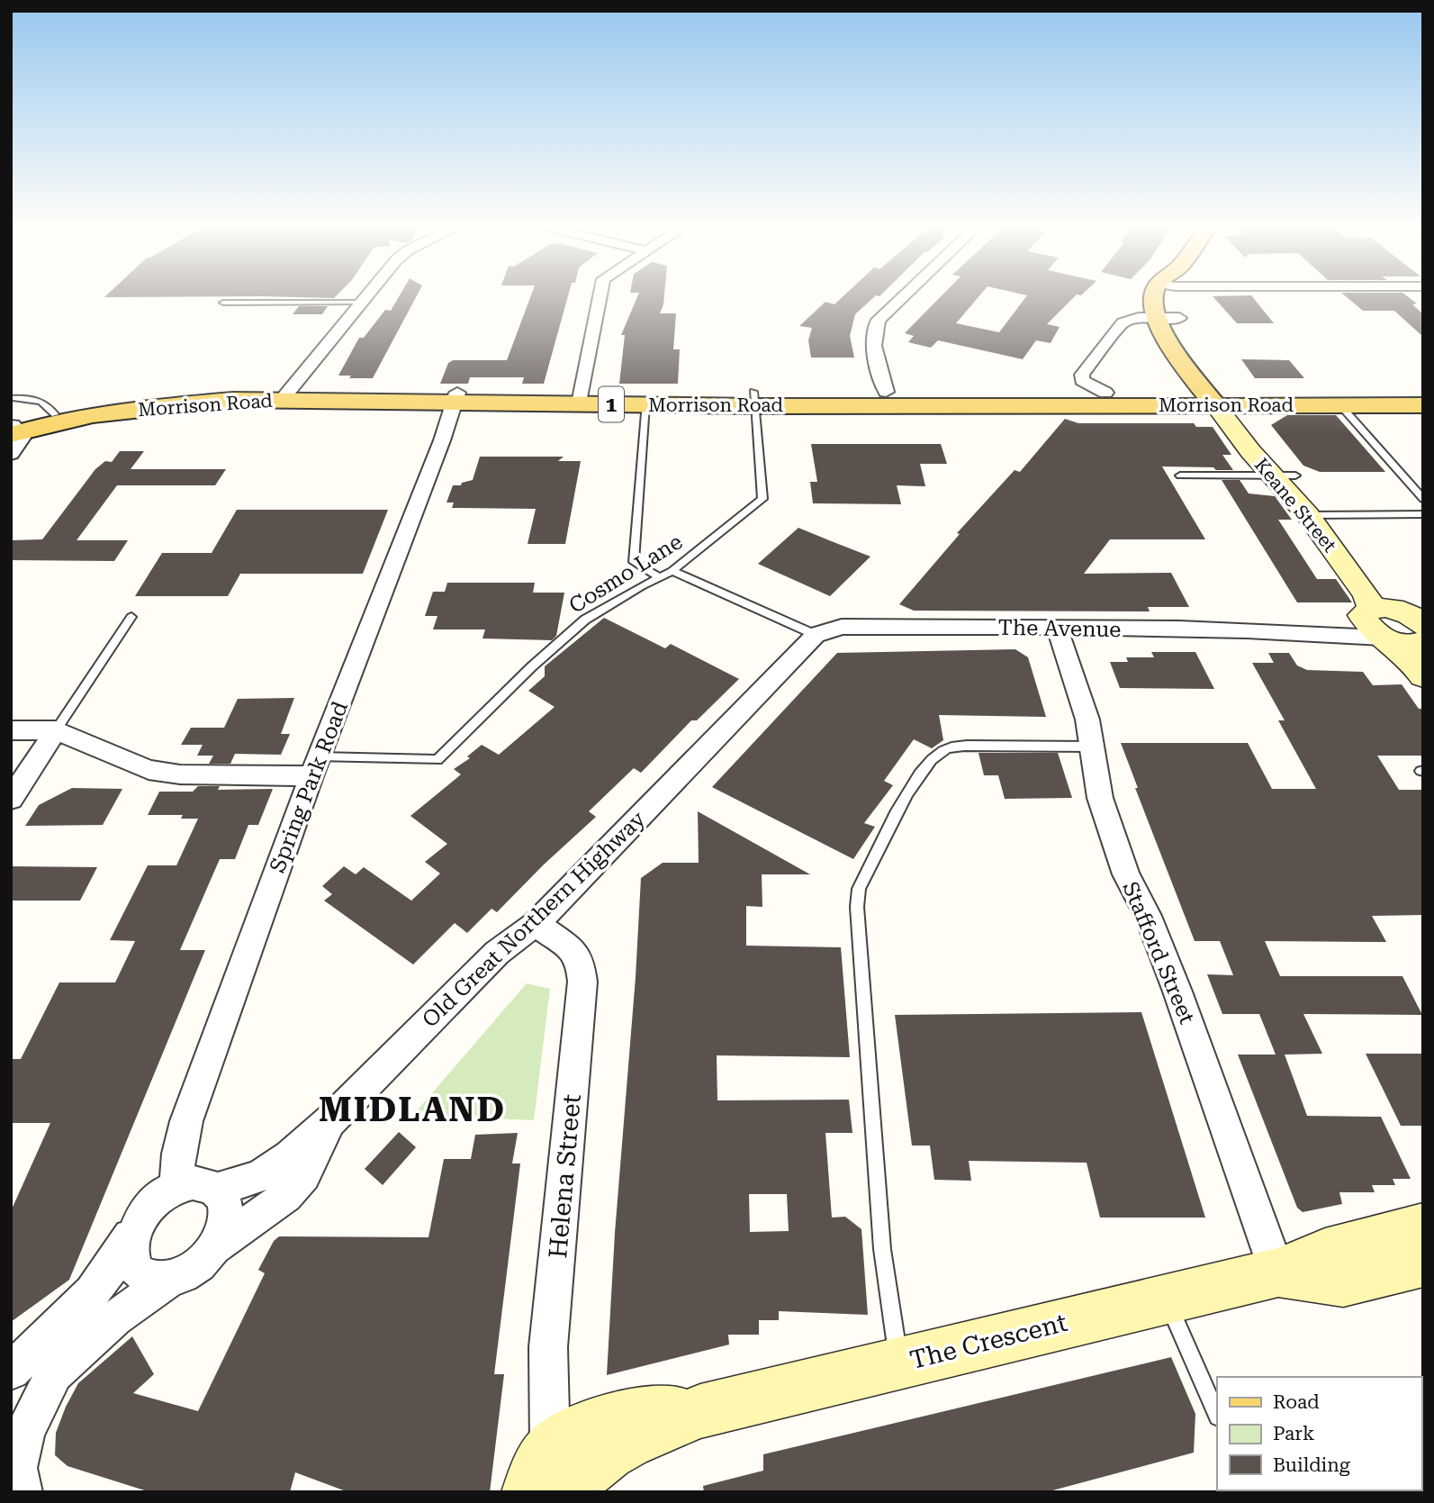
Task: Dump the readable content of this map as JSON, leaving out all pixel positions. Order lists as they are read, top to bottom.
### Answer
{
  "streets": {
    "main road": ["1", "Morrison Road"],
    "street": [
      "Keane Street",
      "The Avenue",
      "Spring Park Road",
      "Old Great Northern Highway",
      "Stafford Street",
      "Helena Street",
      "The Crescent"
    ],
    "lane": ["Cosmo Lane"]
  },
  "crossings": [
    ["Morrison Road", "Keane Street"],
    ["Morrison Road", "Cosmo Lane"],
    ["Morrison Road", "Spring Park Road"],
    ["Keane Street", "The Avenue"],
    ["Cosmo Lane", "Spring Park Road"],
    ["The Avenue", "Old Great Northern Highway"],
    ["The Avenue", "Stafford Street"],
    ["Spring Park Road", "Old Great Northern Highway"],
    ["Old Great Northern Highway", "Helena Street"],
    ["Stafford Street", "The Crescent"],
    ["Helena Street", "The Crescent"]
  ],
  "districts": ["MIDLAND"],
  "legend": ["Road", "Park", "Building"]
}
